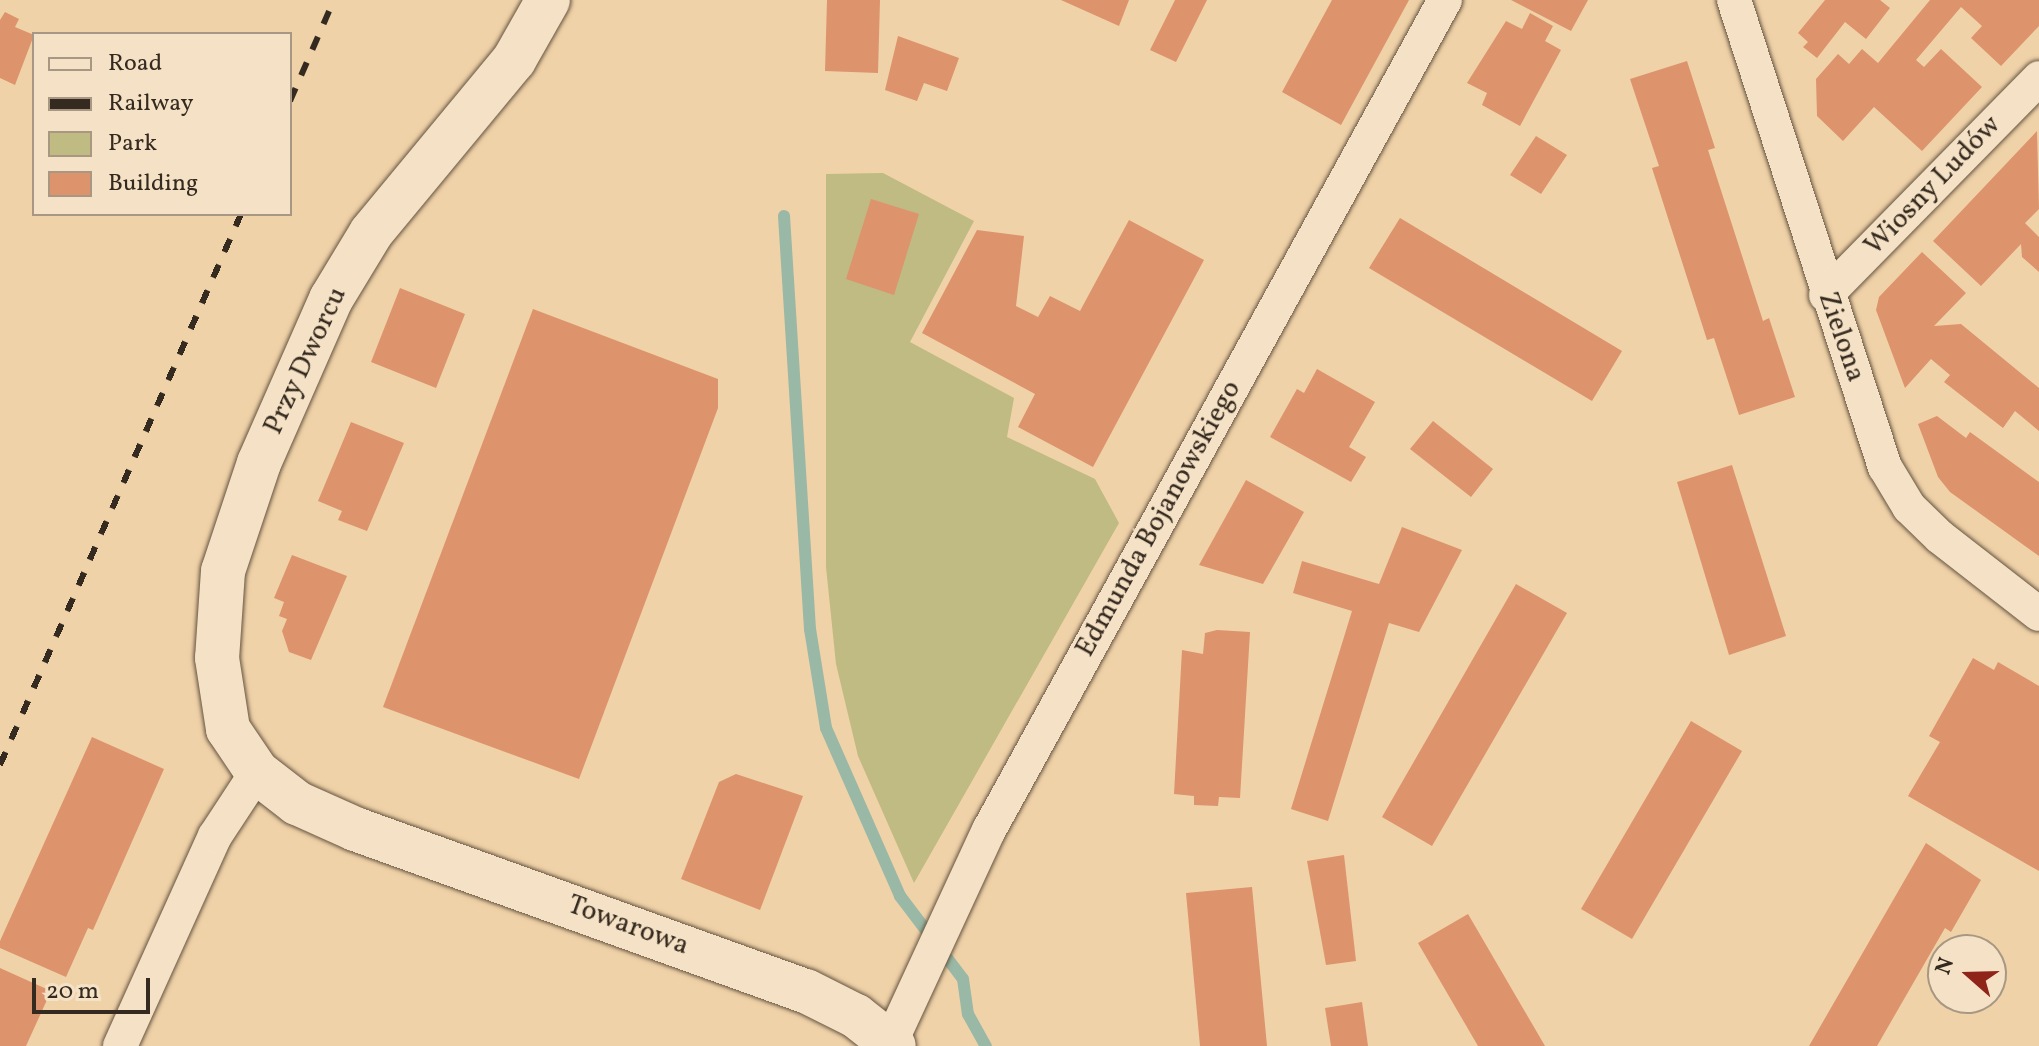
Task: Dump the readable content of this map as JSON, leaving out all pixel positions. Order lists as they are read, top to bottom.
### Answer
{
  "streets": {
    "street": [
      "Wiosny Ludów",
      "Zielona",
      "Przy Dworcu",
      "Edmunda Bojanowskiego",
      "Towarowa"
    ]
  },
  "crossings": [
    ["Wiosny Ludów", "Zielona"],
    ["Przy Dworcu", "Towarowa"],
    ["Edmunda Bojanowskiego", "Towarowa"]
  ],
  "legend": [
    "Road",
    "Railway",
    "Park",
    "Building"
  ],
  "scale_bar": "20 m",
  "north": "left"
}
